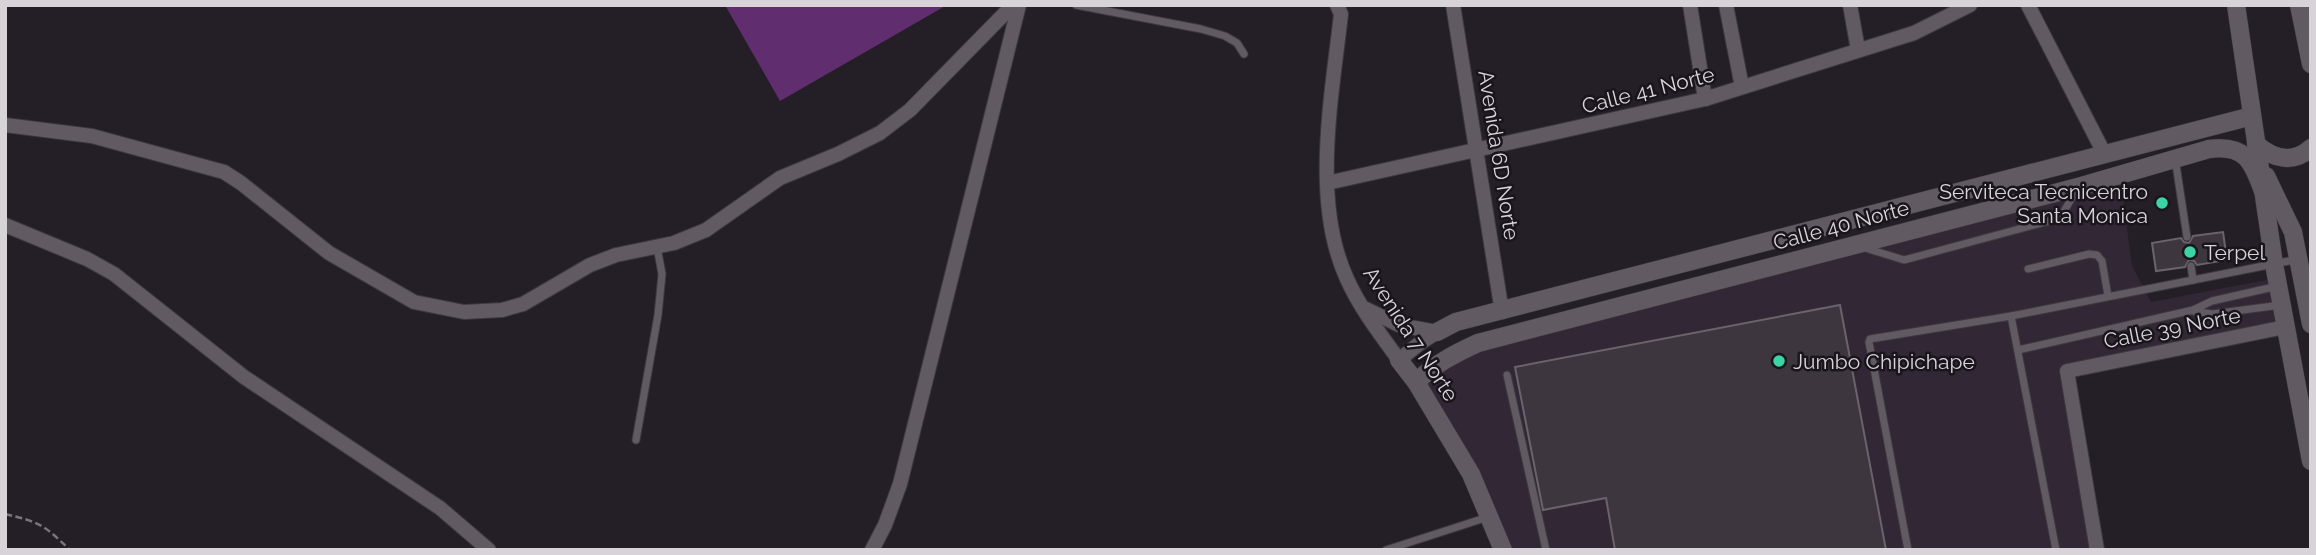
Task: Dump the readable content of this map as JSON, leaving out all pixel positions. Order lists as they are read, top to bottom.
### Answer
{
  "streets": {
    "street": [
      "Calle 41 Norte",
      "Avenida 6D Norte",
      "Calle 40 Norte",
      "Calle 39 Norte",
      "Avenida 7 Norte"
    ]
  },
  "crossings": [
    ["Calle 41 Norte", "Avenida 6D Norte"],
    ["Calle 41 Norte", "Avenida 7 Norte"],
    ["Avenida 6D Norte", "Calle 40 Norte"],
    ["Calle 40 Norte", "Avenida 7 Norte"]
  ],
  "places": ["Serviteca Tecnicentro Santa Monica", "Terpel", "Jumbo Chipichape"]
}
